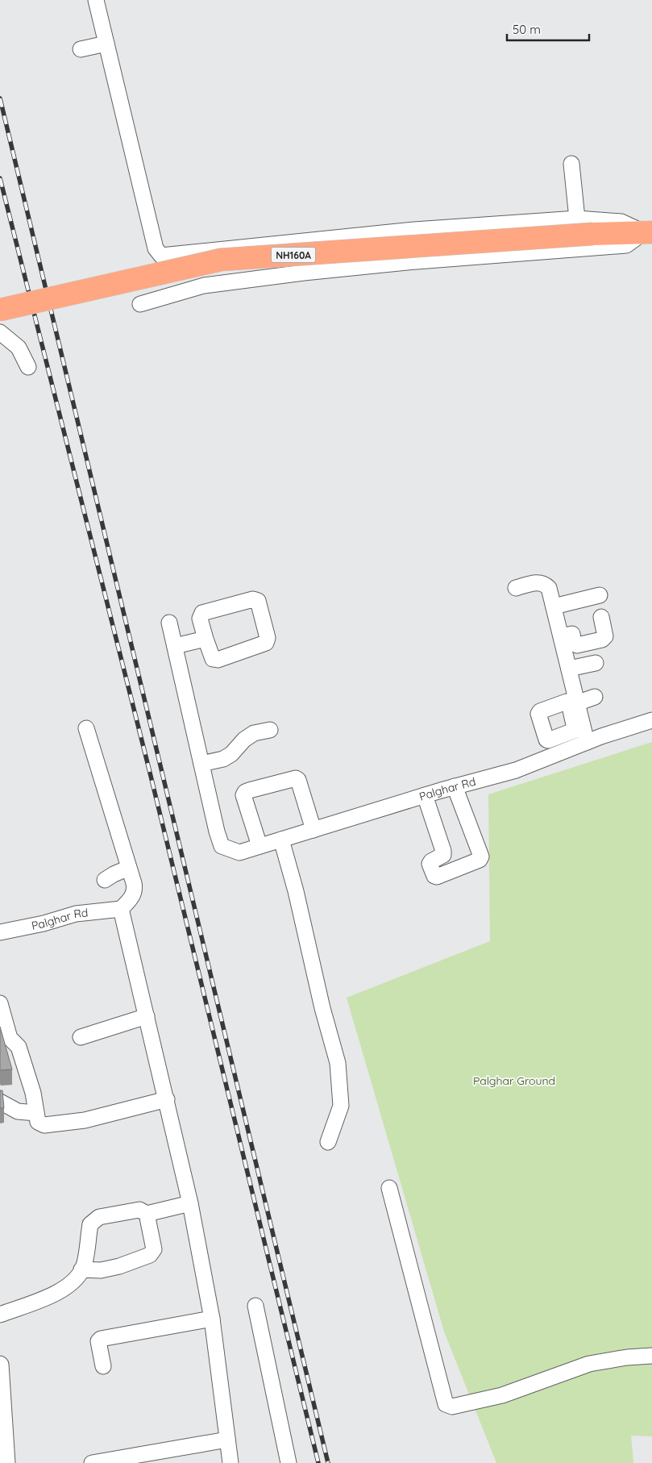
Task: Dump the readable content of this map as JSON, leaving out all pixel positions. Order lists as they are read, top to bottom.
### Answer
{
  "streets": {
    "highway": ["NH160A"],
    "street": ["Palghar Rd"]
  },
  "parks": ["Palghar Ground"],
  "scale_bar": "50 m"
}
